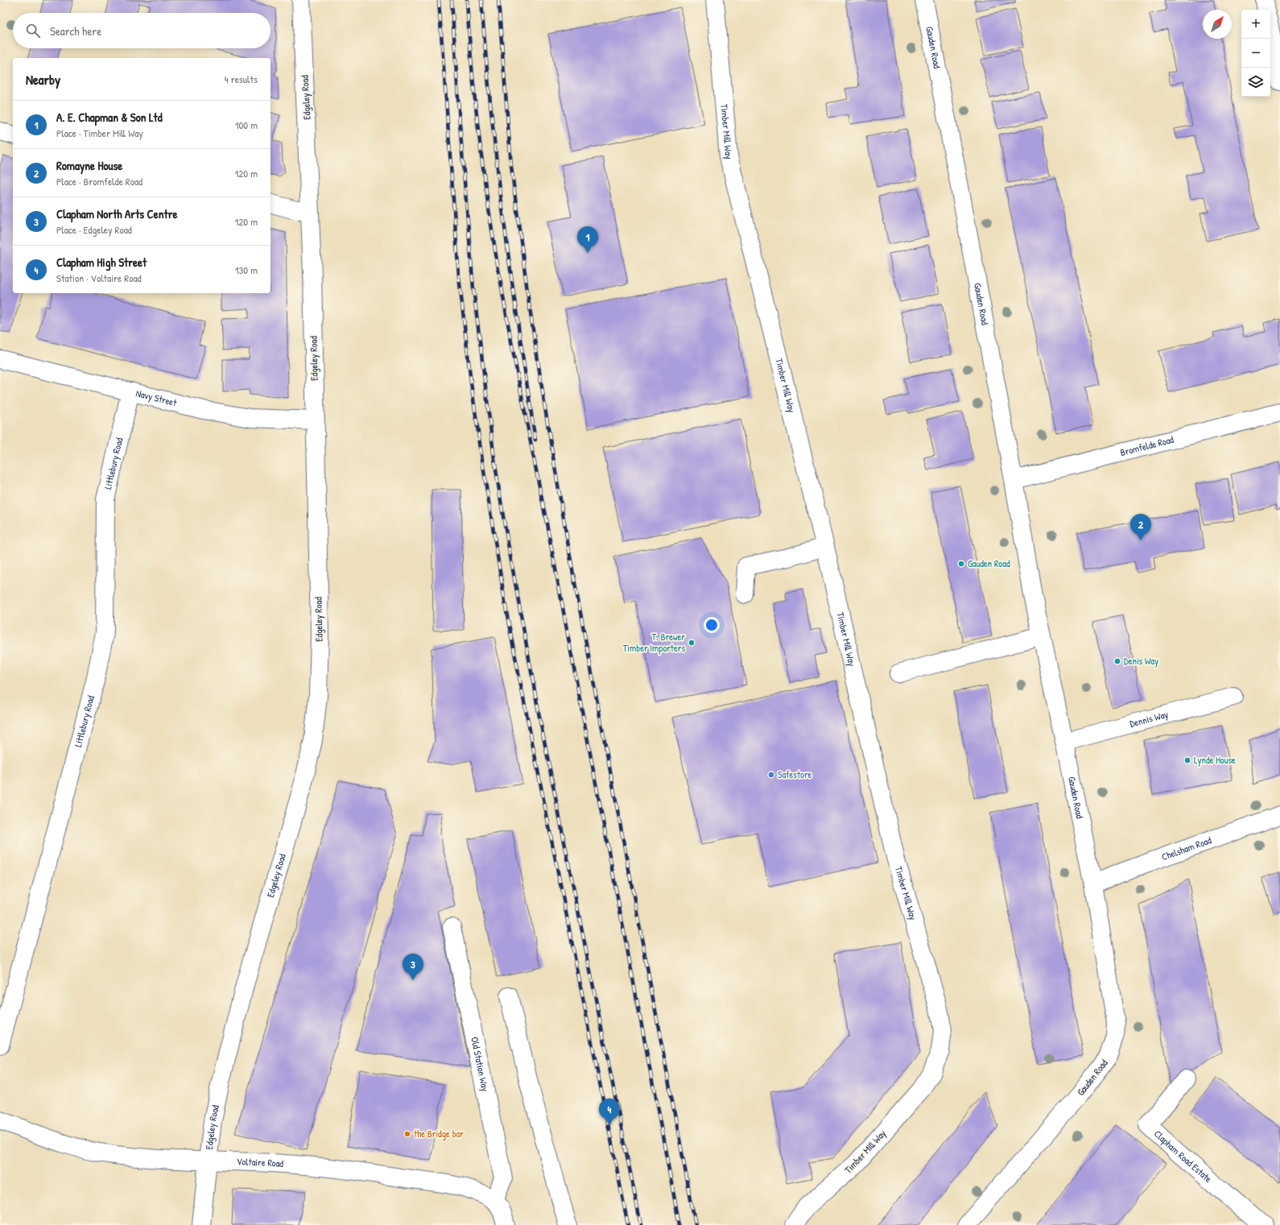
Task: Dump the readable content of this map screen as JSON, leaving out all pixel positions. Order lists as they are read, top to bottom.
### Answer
{
  "streets": {
    "street": [
      "Gauden Road",
      "Edgeley Road",
      "Timber Mill Way",
      "Navy Street",
      "Bromfelde Road",
      "Littlebury Road",
      "Dennis Way",
      "Chelsham Road",
      "Old Station Way",
      "Clapham Road Estate",
      "Voltaire Road"
    ]
  },
  "crossings": [
    ["Gauden Road", "Bromfelde Road"],
    ["Gauden Road", "Dennis Way"],
    ["Gauden Road", "Chelsham Road"],
    ["Edgeley Road", "Navy Street"],
    ["Edgeley Road", "Voltaire Road"],
    ["Navy Street", "Littlebury Road"],
    ["Old Station Way", "Voltaire Road"]
  ],
  "places": [
    "Gauden Road",
    "T. Brewer Timber Importers",
    "Denis Way",
    "Lynde House",
    "Safestore",
    "the Bridge bar"
  ],
  "north": "top right",
  "page": {
    "map_buttons": ["+", "−"],
    "search": "Search here",
    "heading": ["Nearby", "4 results"],
    "list": [
      {
        "mark": "1",
        "name": "A. E. Chapman & Son Ltd",
        "note": "Place · Timber Mill Way",
        "value": "100 m"
      },
      {
        "mark": "2",
        "name": "Romayne House",
        "note": "Place · Bromfelde Road",
        "value": "120 m"
      },
      {
        "mark": "3",
        "name": "Clapham North Arts Centre",
        "note": "Place · Edgeley Road",
        "value": "120 m"
      },
      {
        "mark": "4",
        "name": "Clapham High Street",
        "note": "Station · Voltaire Road",
        "value": "130 m"
      }
    ],
    "pins": [
      "1",
      "2",
      "3",
      "4"
    ]
  }
}
